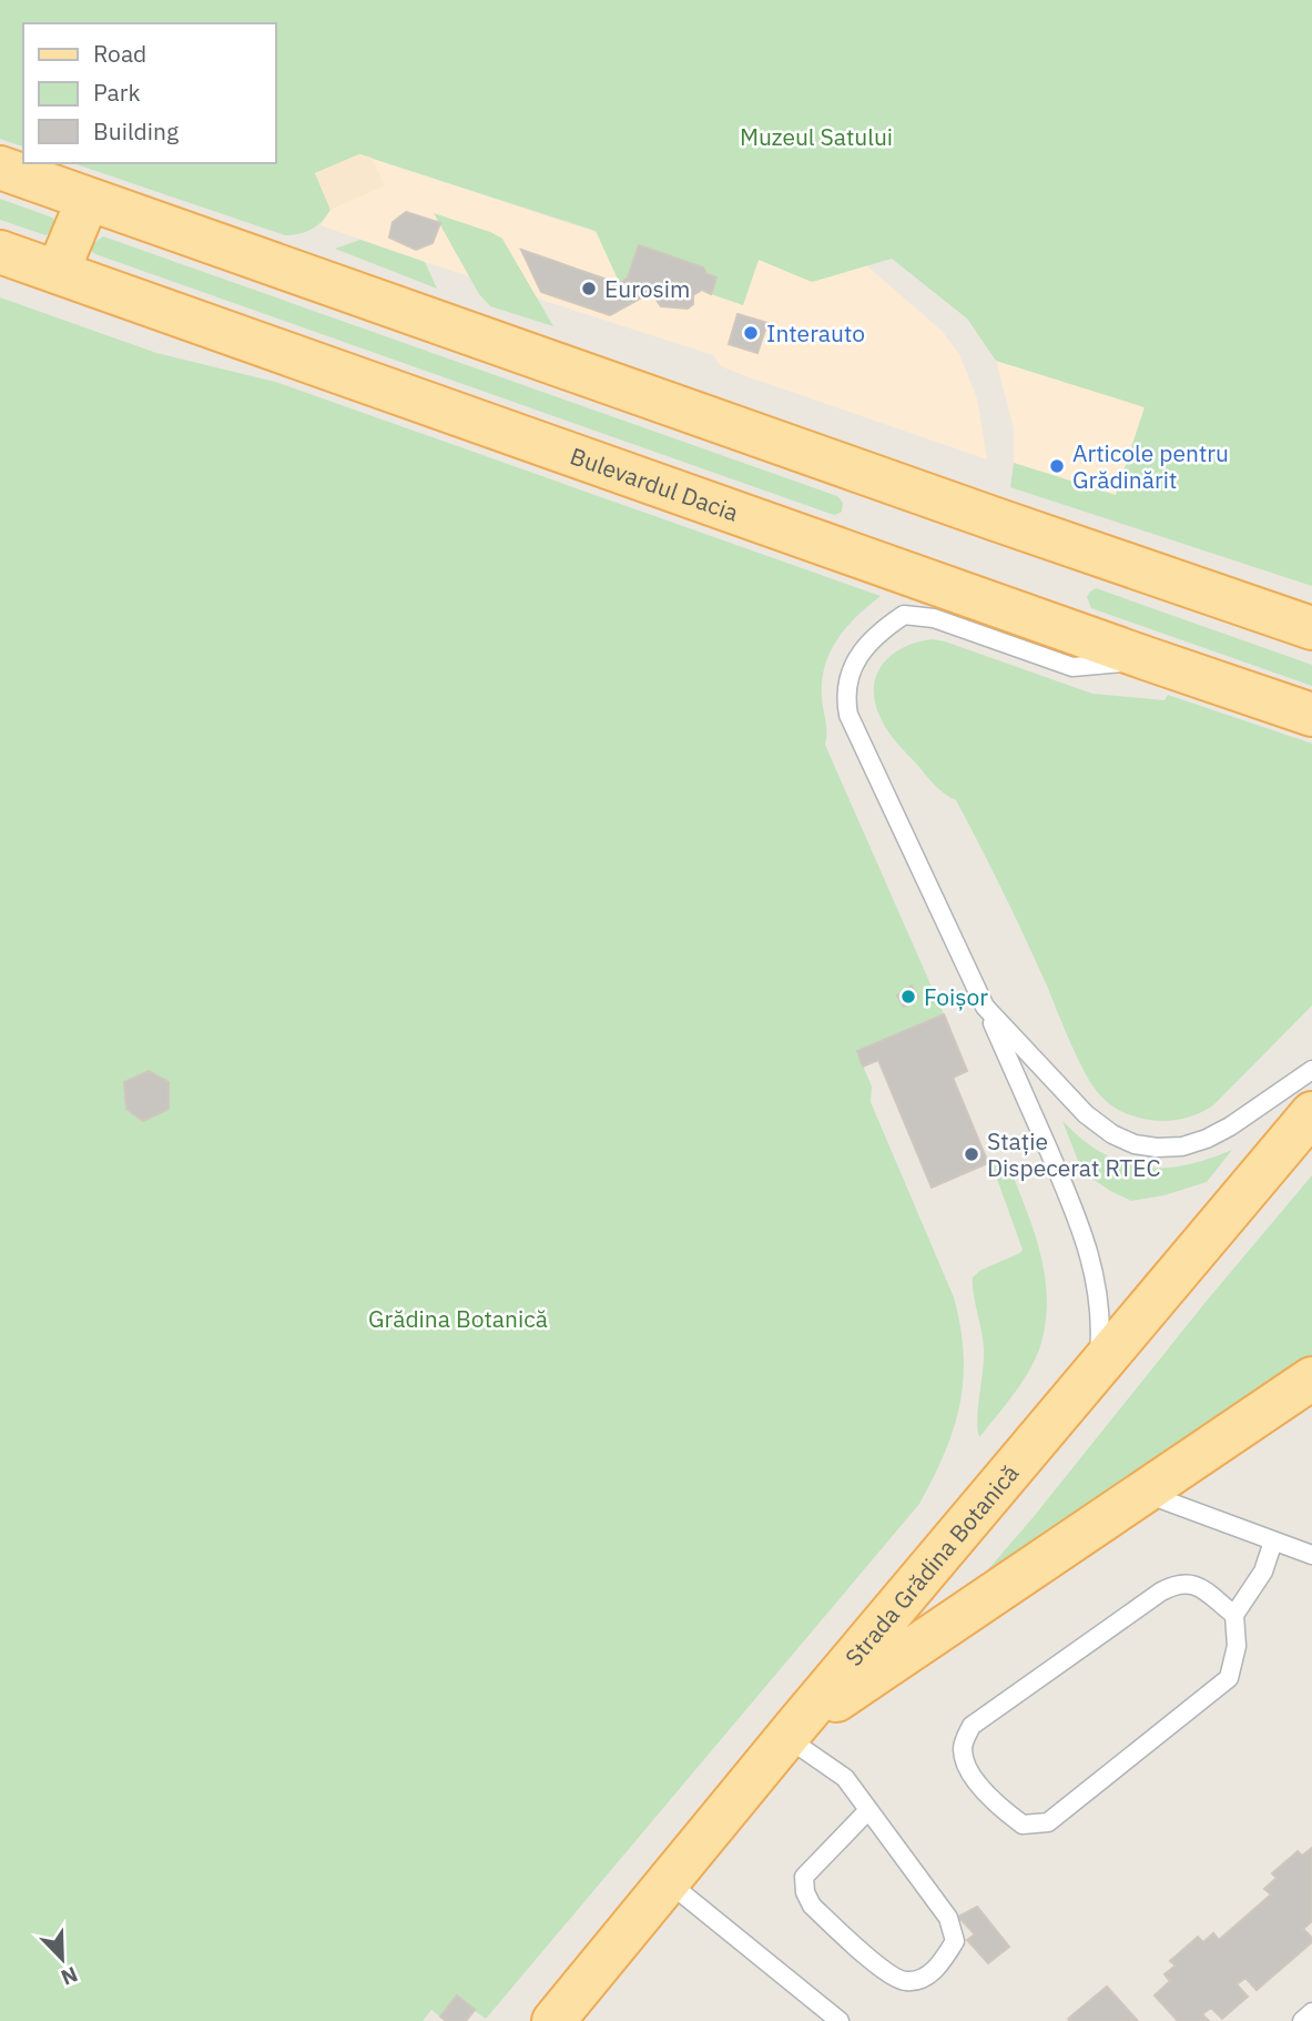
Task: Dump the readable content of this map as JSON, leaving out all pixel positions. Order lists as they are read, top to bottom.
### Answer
{
  "streets": {
    "main road": ["Bulevardul Dacia", "Strada Grădina Botanică"]
  },
  "parks": ["Muzeul Satului", "Grădina Botanică"],
  "places": [
    "Eurosim",
    "Interauto",
    "Articole pentru Grădinărit",
    "Foișor",
    "Stație Dispecerat RTEC"
  ],
  "legend": ["Road", "Park", "Building"],
  "north": "bottom right"
}
